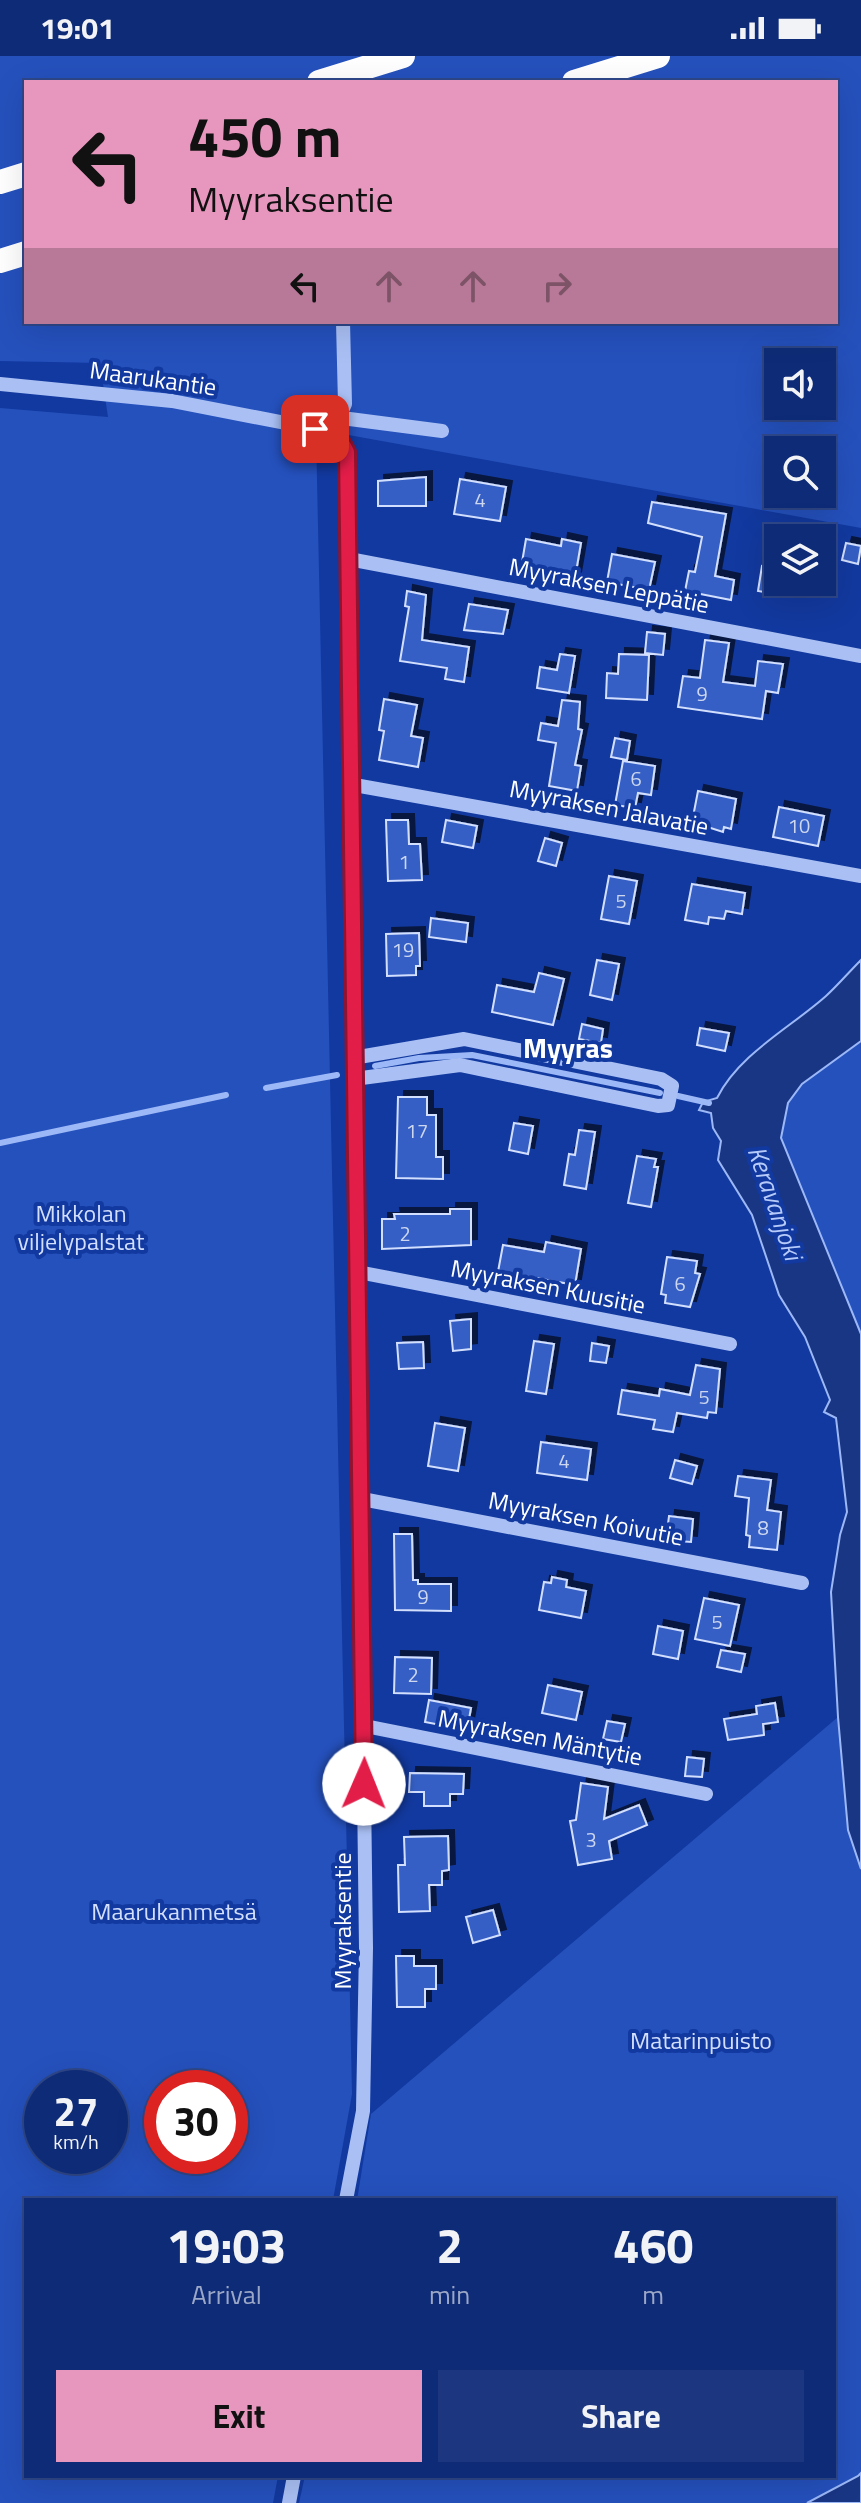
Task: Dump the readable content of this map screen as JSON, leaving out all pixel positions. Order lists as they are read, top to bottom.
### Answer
{
  "streets": {
    "street": [
      "Maarukantie",
      "Myyraksen Leppätie",
      "Myyraksen Jalavatie",
      "Myyraksen Kuusitie",
      "Myyraksen Koivutie",
      "Myyraksen Mäntytie",
      "Myyraksentie"
    ]
  },
  "crossings": [
    ["Maarukantie", "Myyraksentie"],
    ["Myyraksen Leppätie", "Myyraksentie"],
    ["Myyraksen Jalavatie", "Myyraksentie"],
    ["Myyraksen Kuusitie", "Myyraksentie"],
    ["Myyraksen Koivutie", "Myyraksentie"],
    ["Myyraksen Mäntytie", "Myyraksentie"]
  ],
  "districts": ["Myyras"],
  "water": ["Keravanjoki"],
  "parks": ["Mikkolan viljelypalstat", "Maarukanmetsä", "Matarinpuisto"],
  "house_numbers": [
    "4",
    "9",
    "6",
    "10",
    "1",
    "5",
    "19",
    "17",
    "2",
    "6",
    "5",
    "4",
    "8",
    "9",
    "5",
    "2",
    "3"
  ],
  "page": {
    "status": "19:01",
    "turn": ["450 m", "Myyraksentie"],
    "speed": "27 km/h",
    "limit": "30",
    "eta": [
      "19:03",
      "Arrival",
      "2",
      "min",
      "460",
      "m"
    ],
    "buttons": ["Exit", "Share"]
  }
}
